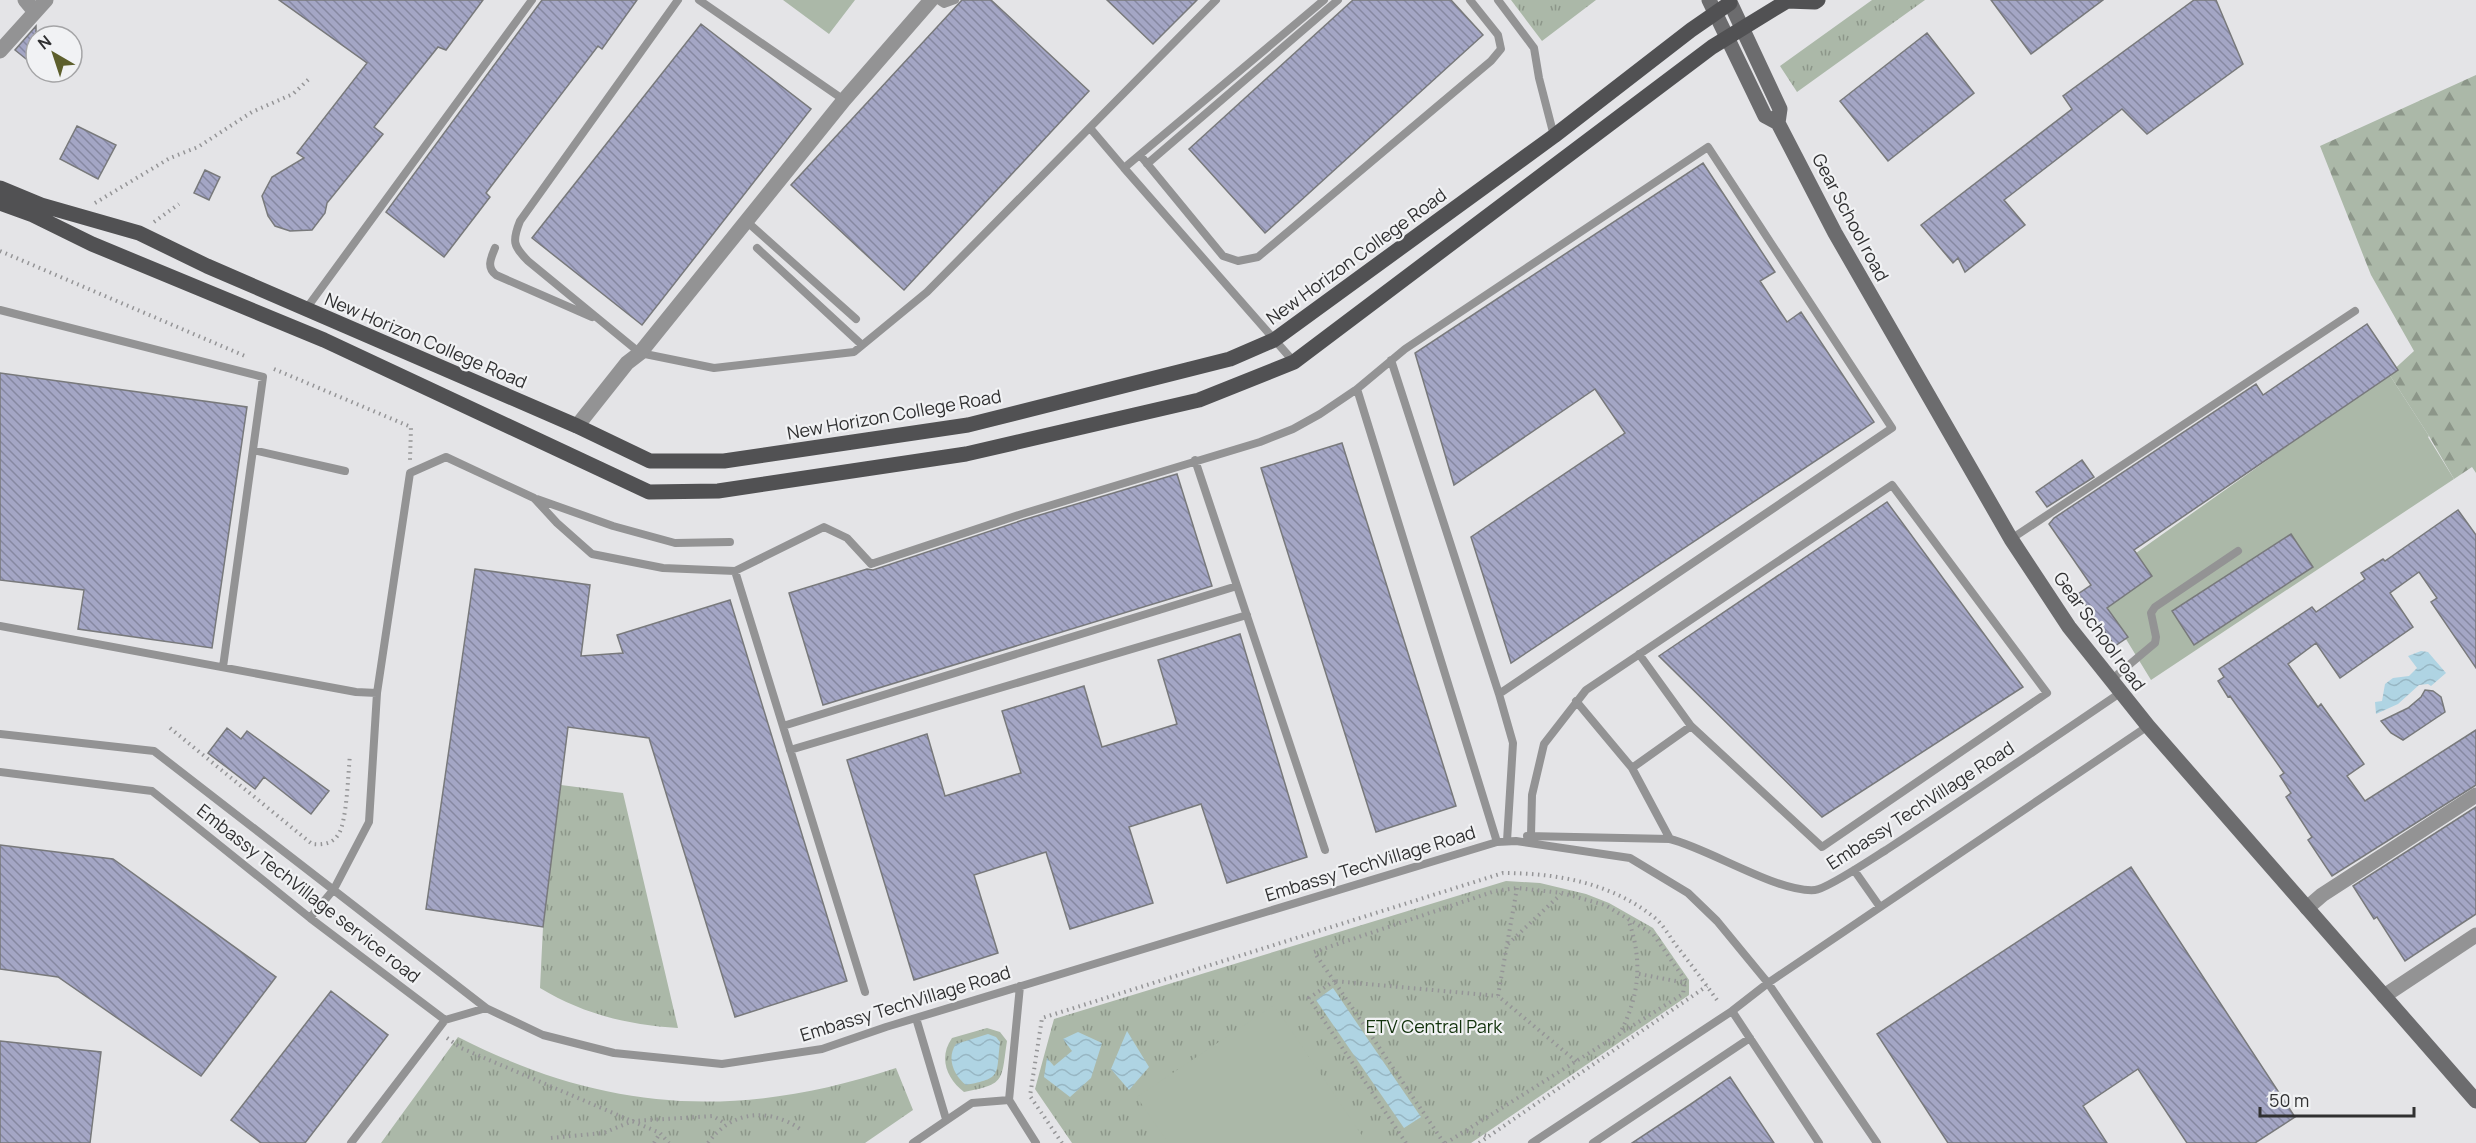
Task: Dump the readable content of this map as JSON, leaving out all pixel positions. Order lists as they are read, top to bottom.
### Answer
{
  "streets": {
    "main road": ["Gear School road", "New Horizon College Road"],
    "lane": ["Embassy TechVillage Road", "Embassy TechVillage service road"]
  },
  "crossings": [
    ["Gear School road", "New Horizon College Road"],
    ["Gear School road", "Embassy TechVillage Road"]
  ],
  "parks": ["ETV Central Park"],
  "scale_bar": "50 m",
  "north": "top left"
}
